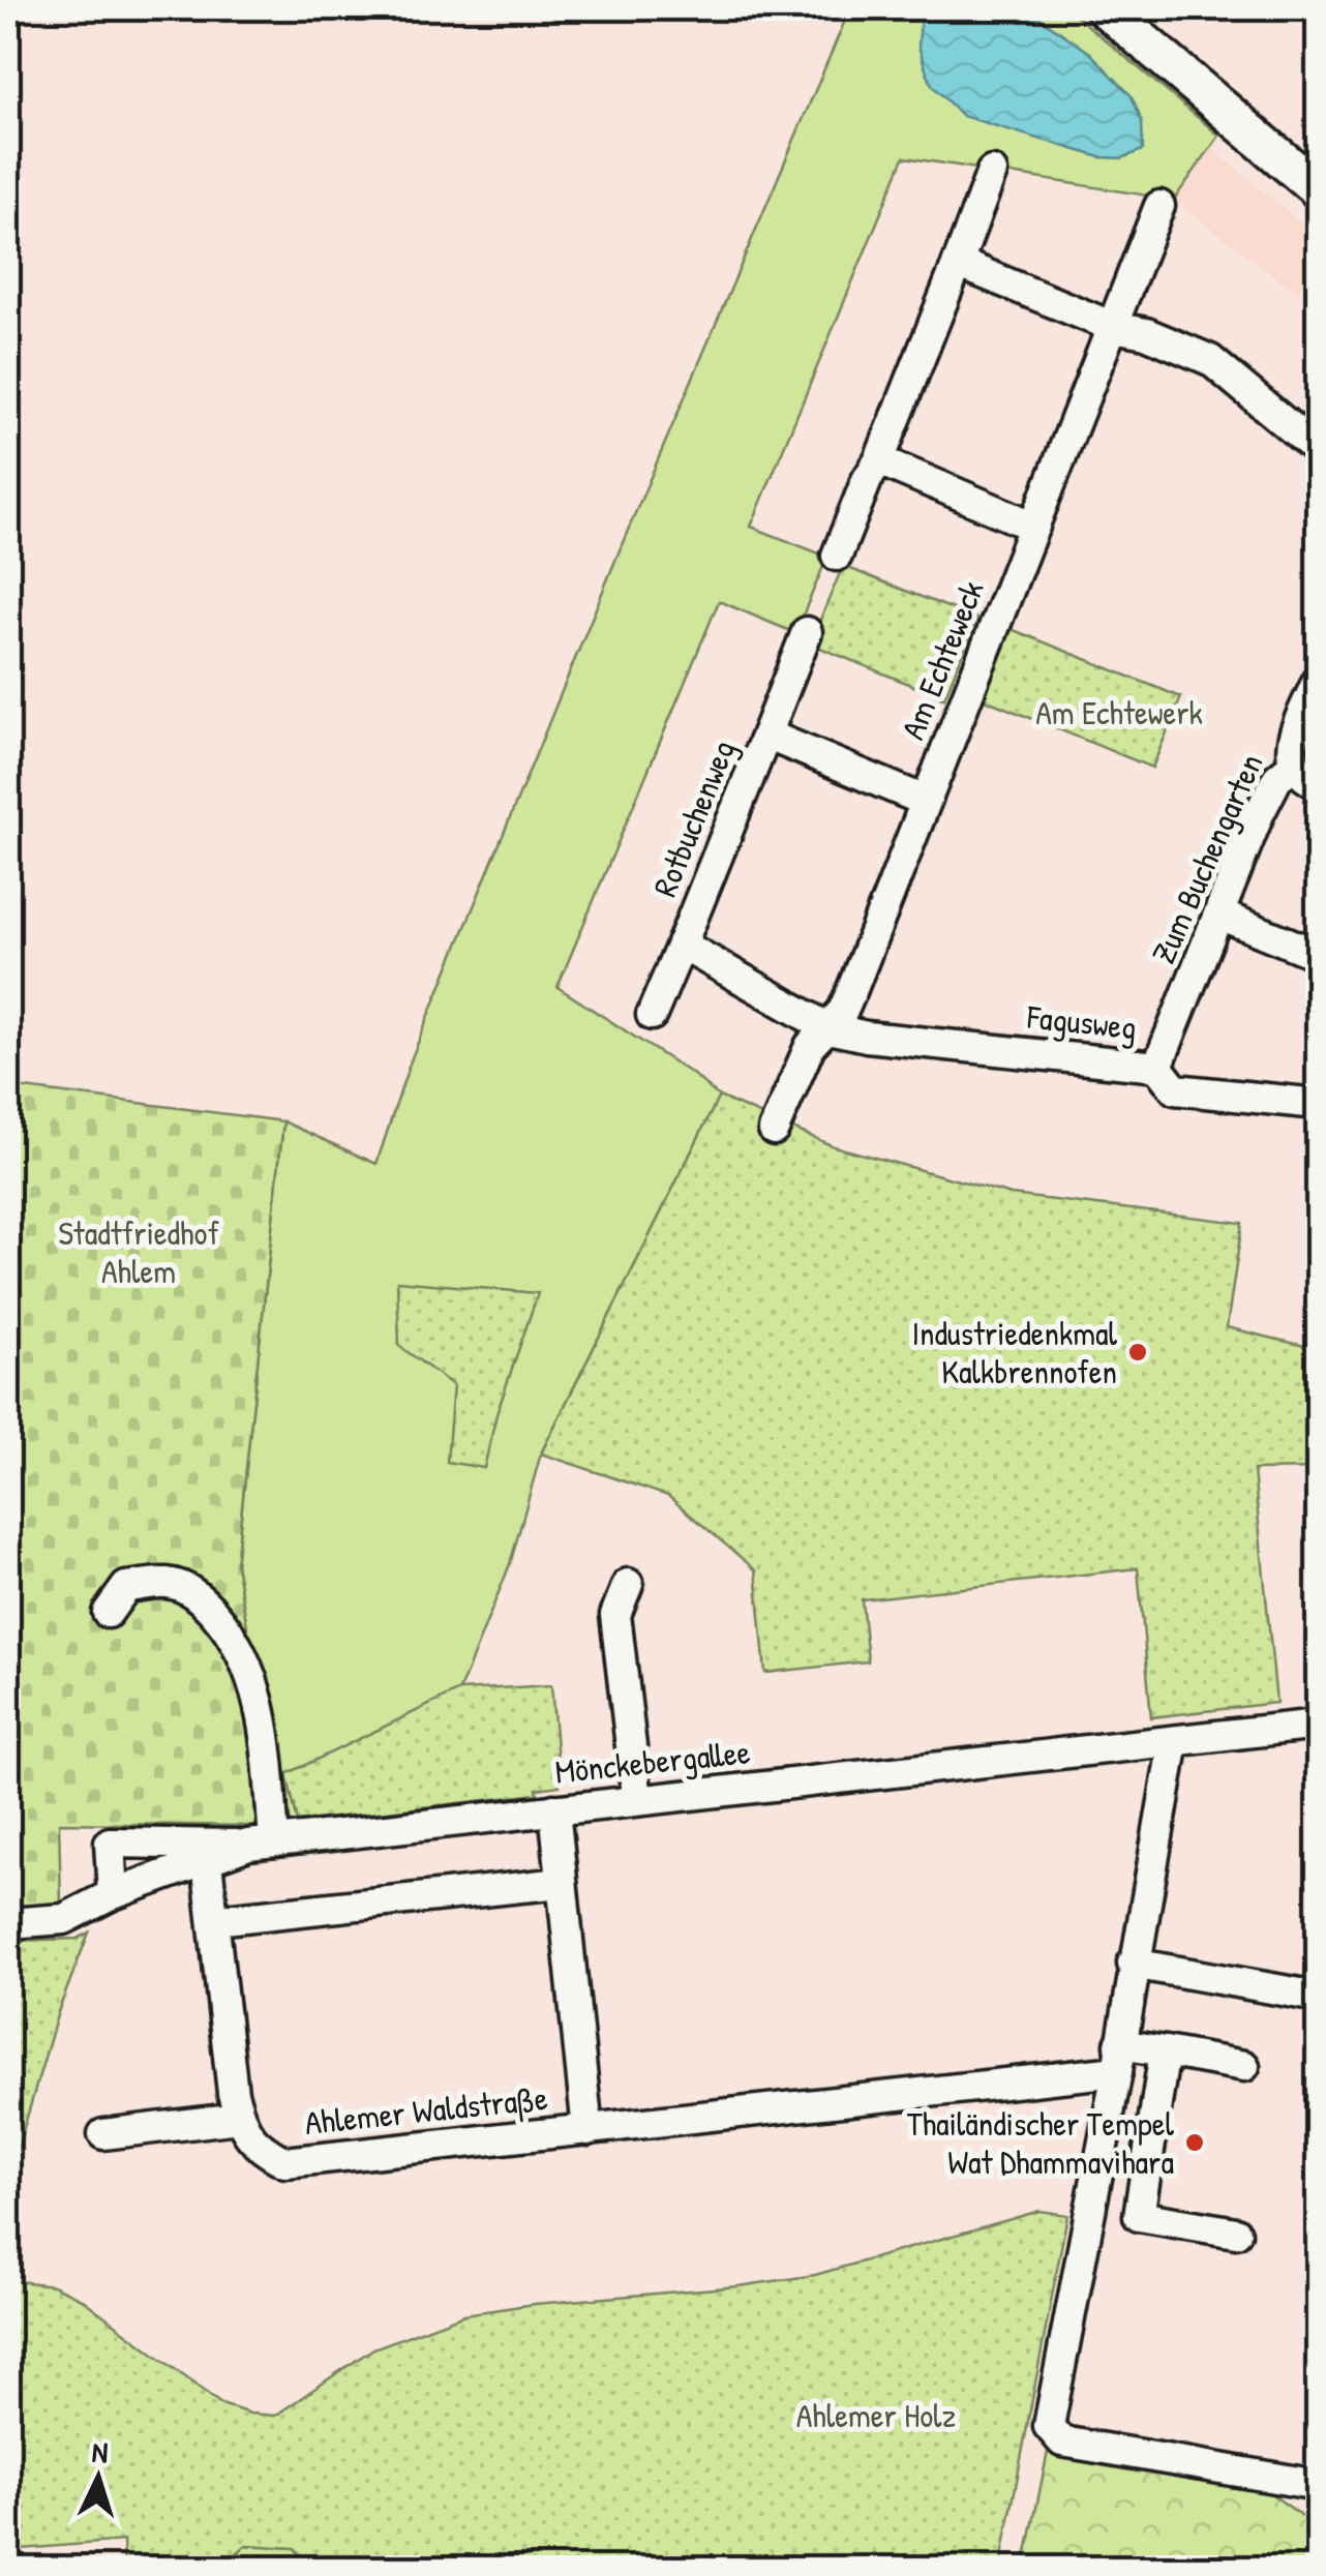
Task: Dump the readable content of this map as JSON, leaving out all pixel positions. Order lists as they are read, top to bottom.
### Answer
{
  "streets": {
    "street": [
      "Am Echteweck",
      "Rotbuchenweg",
      "Zum Buchengarten",
      "Fagusweg",
      "Mönckebergallee",
      "Ahlemer Waldstraße"
    ]
  },
  "crossings": [
    ["Am Echteweck", "Rotbuchenweg"],
    ["Am Echteweck", "Fagusweg"],
    ["Rotbuchenweg", "Fagusweg"],
    ["Zum Buchengarten", "Fagusweg"],
    ["Mönckebergallee", "Ahlemer Waldstraße"]
  ],
  "parks": ["Am Echtewerk", "Stadtfriedhof Ahlem", "Ahlemer Holz"],
  "places": ["Industriedenkmal Kalkbrennofen", "Thailändischer Tempel Wat Dhammavihara"],
  "north": "top"
}
